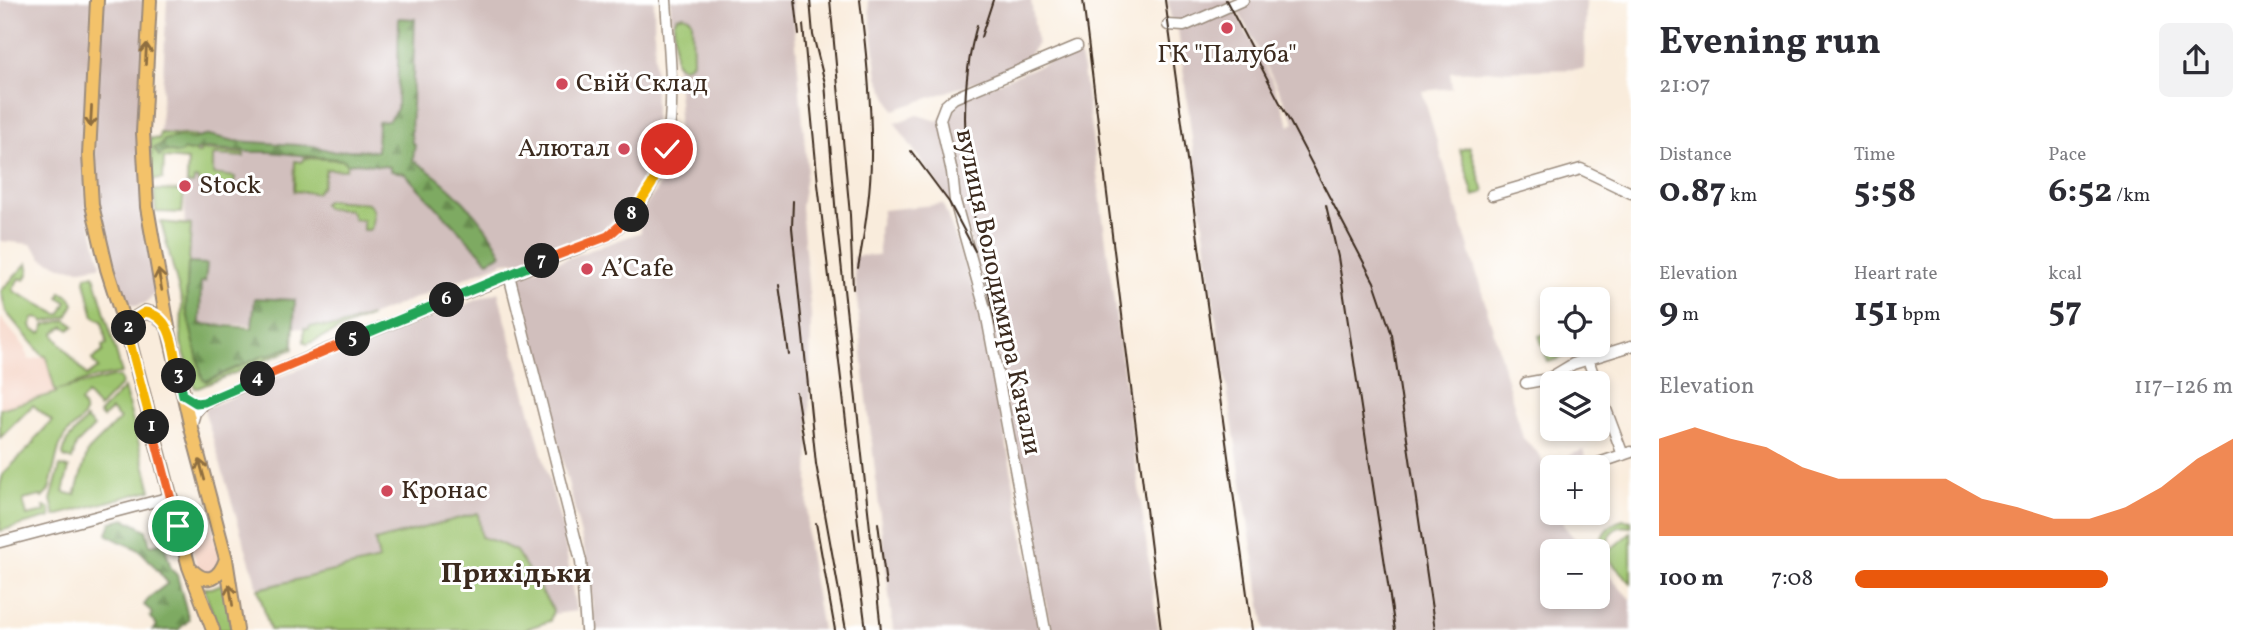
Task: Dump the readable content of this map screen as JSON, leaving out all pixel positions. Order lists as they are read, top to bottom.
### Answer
{
  "streets": {
    "street": ["вулиця Володимира Качали"]
  },
  "districts": ["Прихідьки"],
  "places": [
    "ГК \"Палуба\"",
    "Свій Склад",
    "Алютал",
    "Stock",
    "A’Cafe",
    "Кронас"
  ],
  "page": {
    "heading": ["Evening run", "21:07"],
    "stats": [
      ["Distance", "0.87 km"],
      ["Time", "5:58"],
      ["Pace", "6:52 /km"],
      ["Elevation", "9 m"],
      ["Heart rate", "151 bpm"],
      ["kcal", "57"]
    ],
    "pins": [
      "8",
      "7",
      "6",
      "2",
      "5",
      "3",
      "4",
      "1"
    ],
    "map_buttons": ["+", "−"],
    "chart": ["Elevation", "117–126 m"],
    "list": [
      {
        "name": "100 m",
        "note": "7:08"
      }
    ]
  }
}
